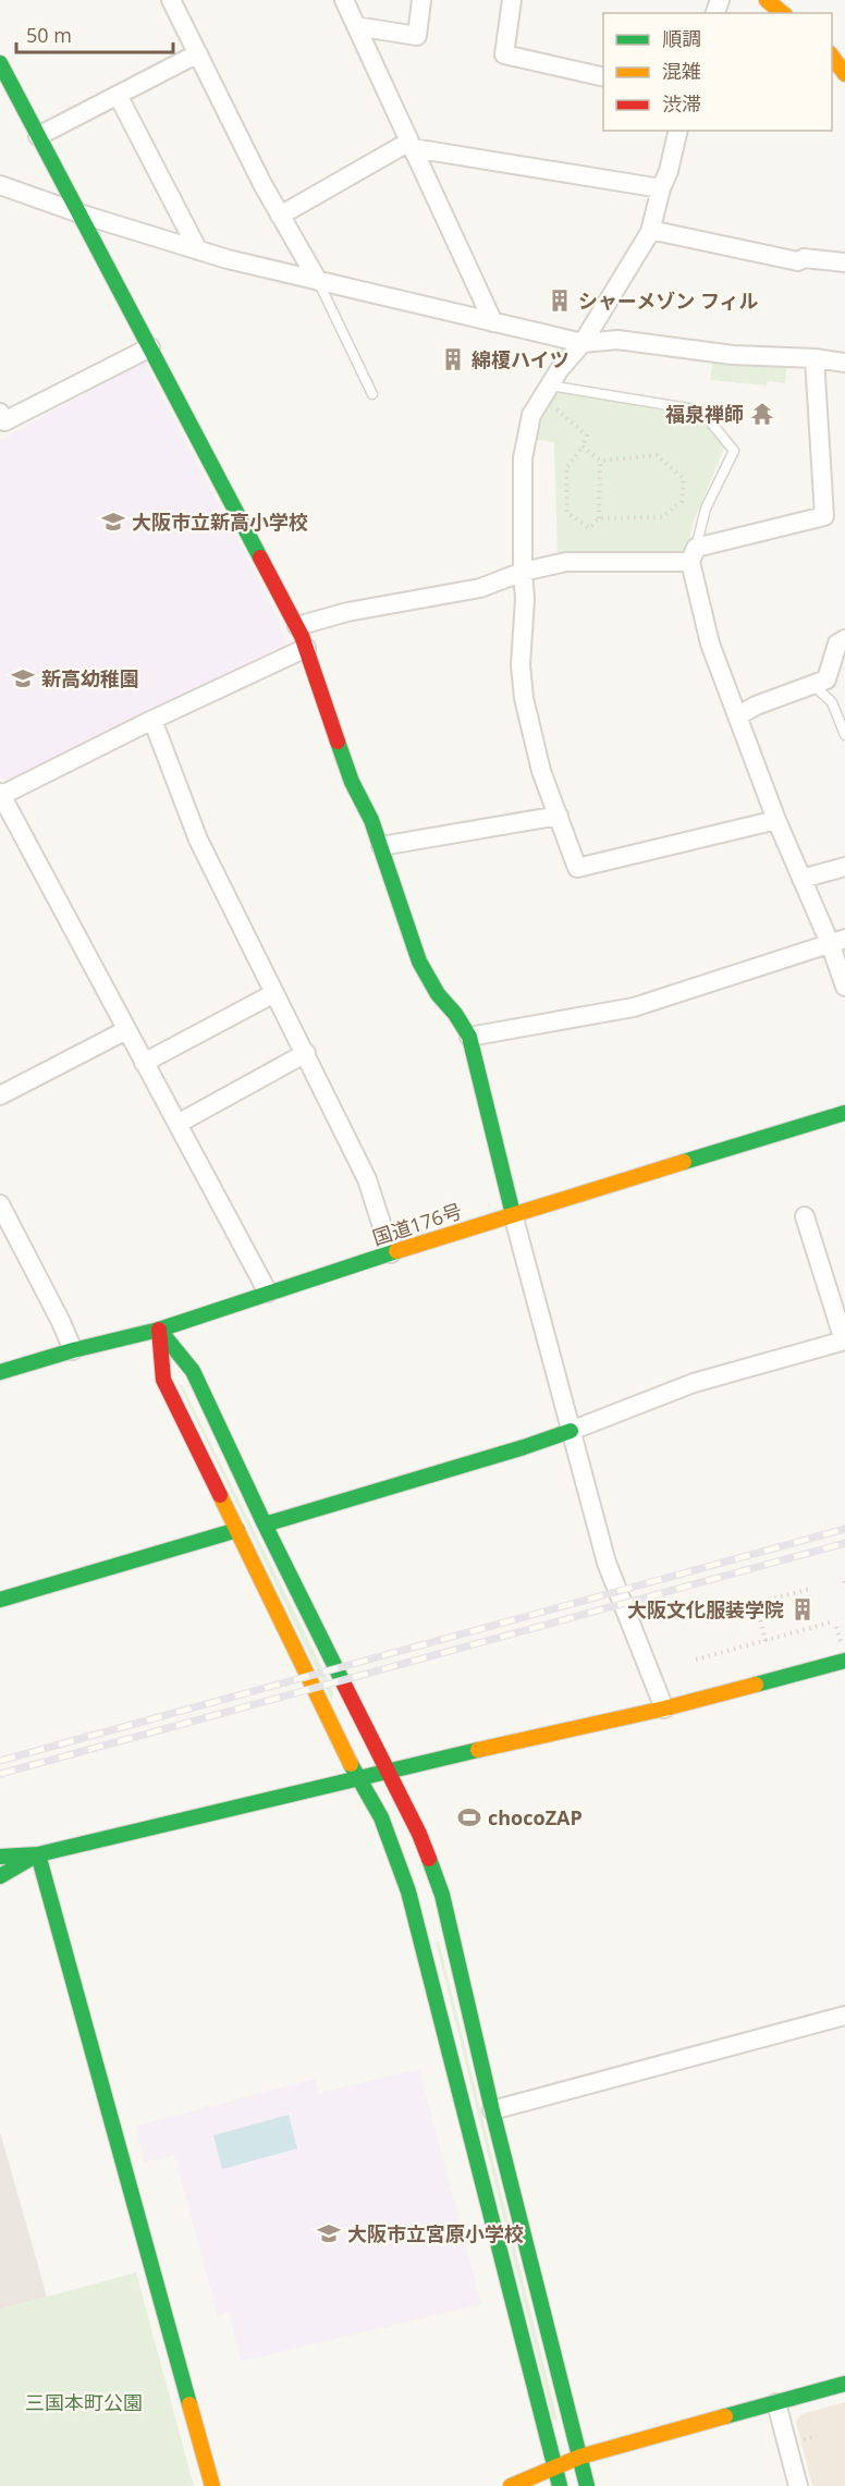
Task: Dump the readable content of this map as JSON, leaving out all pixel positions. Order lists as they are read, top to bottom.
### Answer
{
  "streets": {
    "main road": ["国道176号"]
  },
  "parks": ["三国本町公園"],
  "places": {
    "building": ["シャーメゾン フィル", "綿榎ハイツ", "大阪文化服装学院"],
    "temple": ["福泉禅師"],
    "school or university": ["大阪市立新高小学校", "新高幼稚園", "大阪市立宮原小学校"],
    "sports": ["chocoZAP"]
  },
  "legend": ["順調", "混雑", "渋滞"],
  "scale_bar": "50 m"
}
